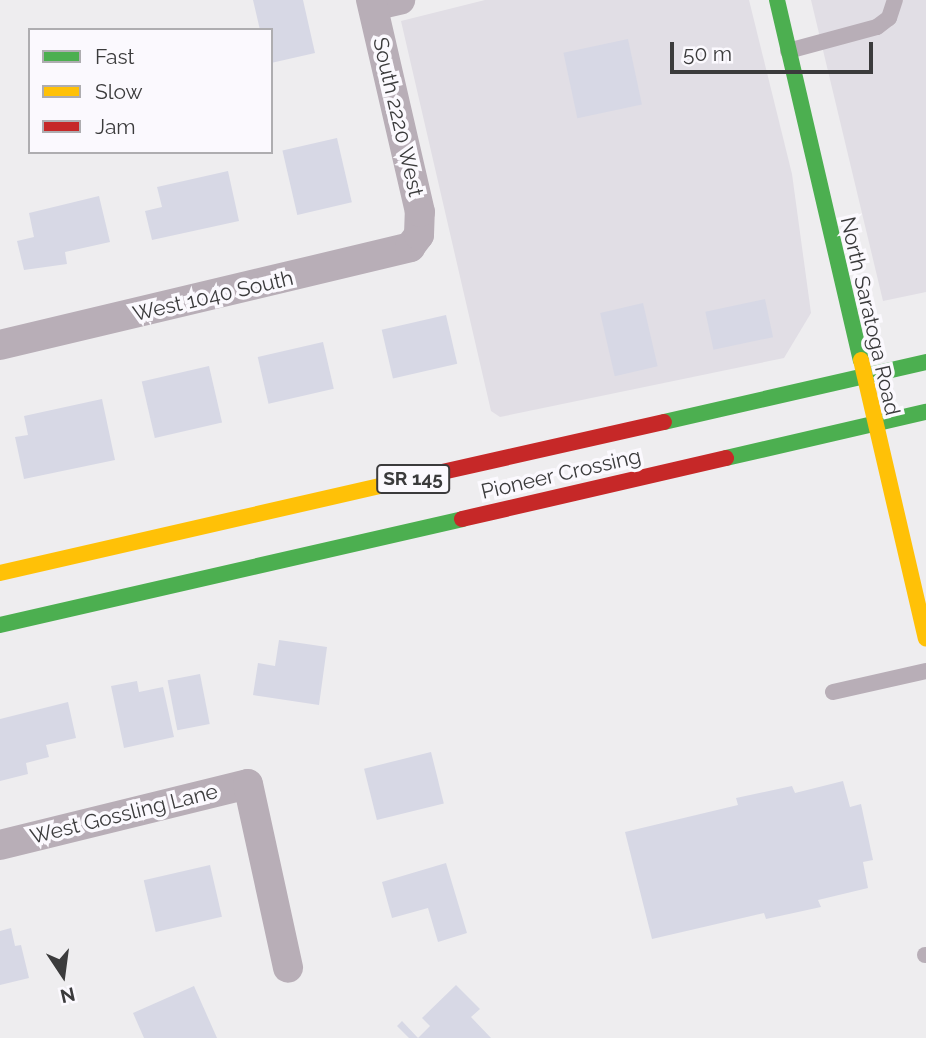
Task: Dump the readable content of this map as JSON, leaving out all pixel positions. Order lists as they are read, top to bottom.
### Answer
{
  "streets": {
    "main road": ["North Saratoga Road", "Pioneer Crossing", "SR 145"],
    "street": ["South 2220 West", "West 1040 South", "West Gossling Lane"]
  },
  "crossings": [
    ["South 2220 West", "West 1040 South"],
    ["North Saratoga Road", "Pioneer Crossing"]
  ],
  "legend": ["Fast", "Slow", "Jam"],
  "scale_bar": "50 m",
  "north": "bottom"
}
